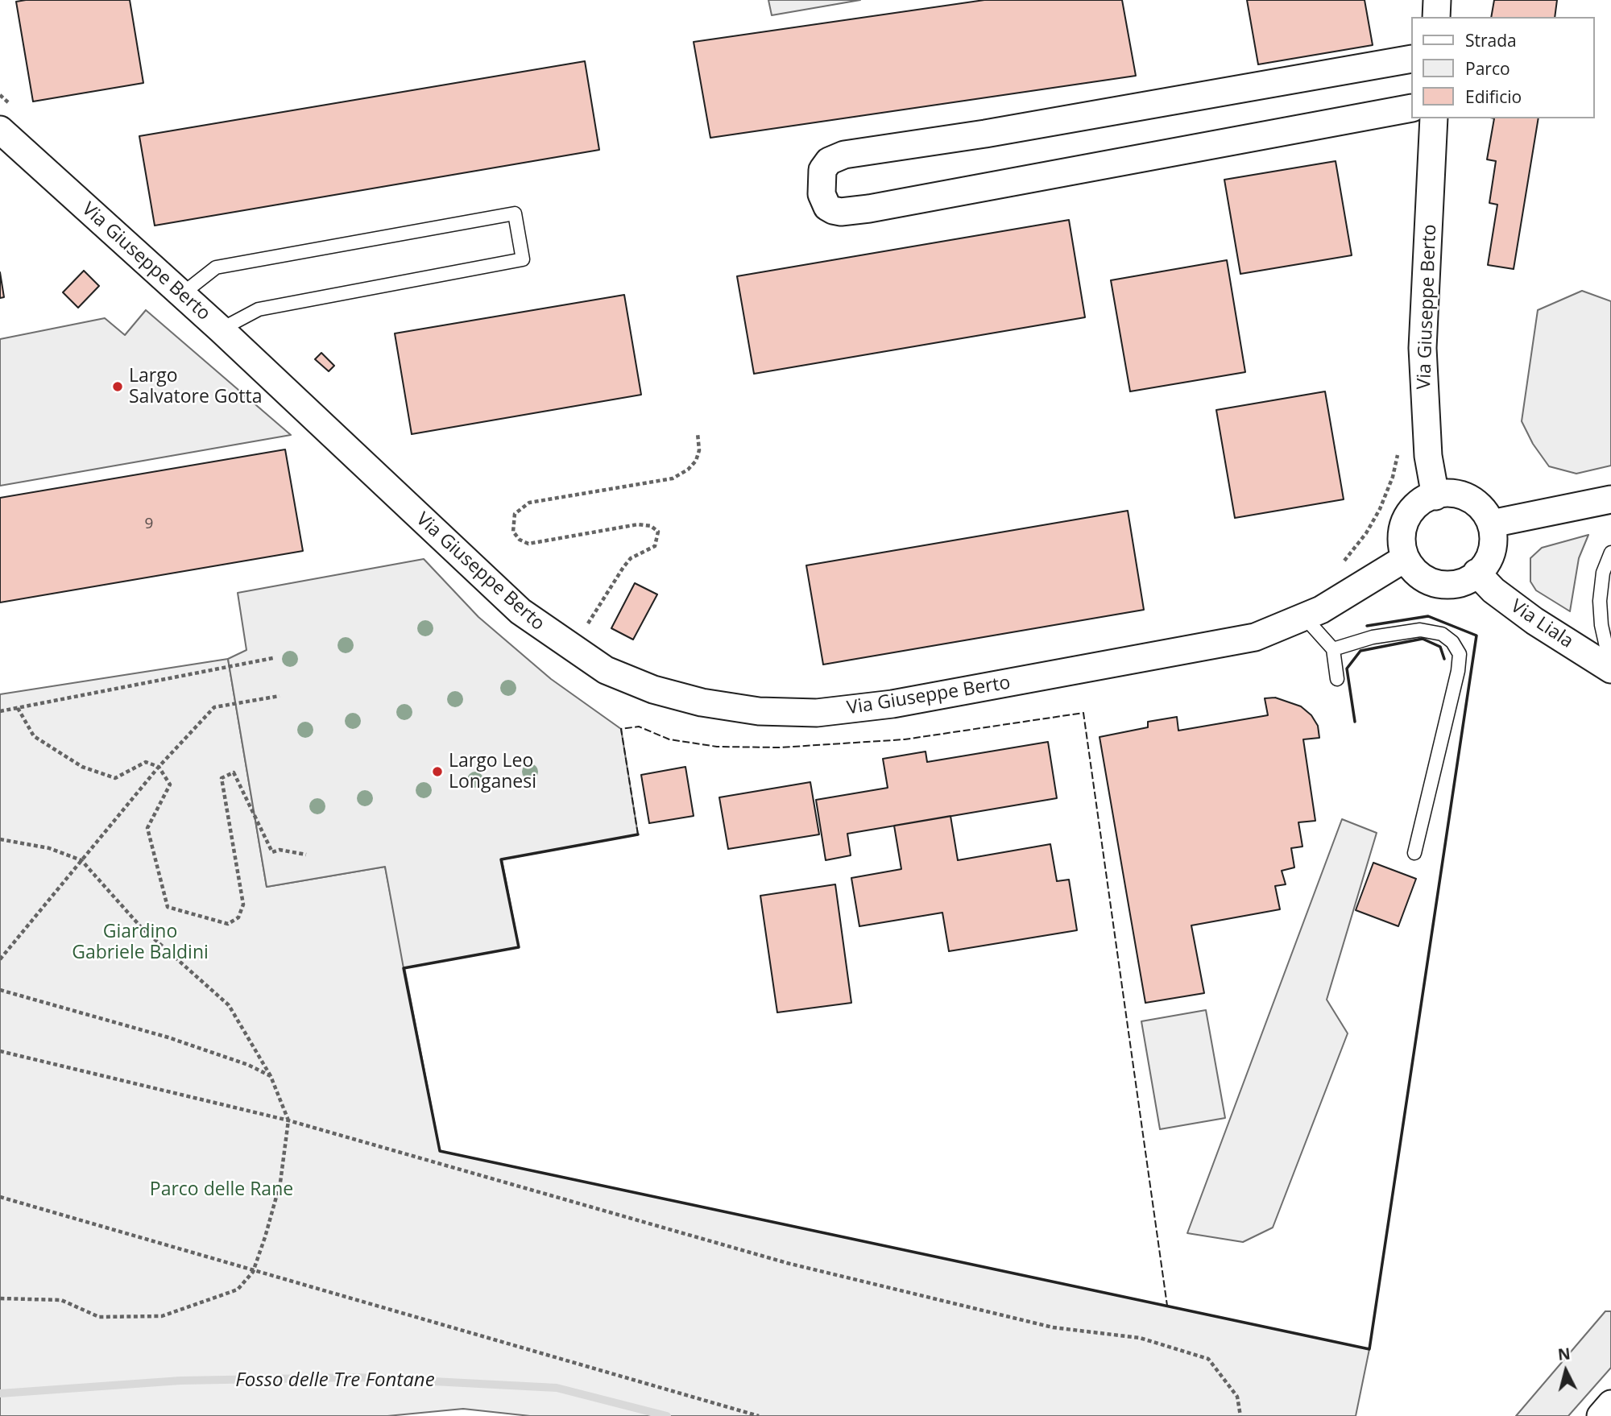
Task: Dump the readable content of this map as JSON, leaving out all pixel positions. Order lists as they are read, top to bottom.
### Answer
{
  "streets": {
    "street": ["Via Giuseppe Berto", "Via Liala"]
  },
  "crossings": [
    ["Via Giuseppe Berto", "Via Liala"]
  ],
  "water": ["Fosso delle Tre Fontane"],
  "parks": ["Giardino Gabriele Baldini", "Parco delle Rane"],
  "places": ["Largo Salvatore Gotta", "Largo Leo Longanesi"],
  "house_numbers": ["9"],
  "legend": ["Strada", "Parco", "Edificio"],
  "north": "top"
}
